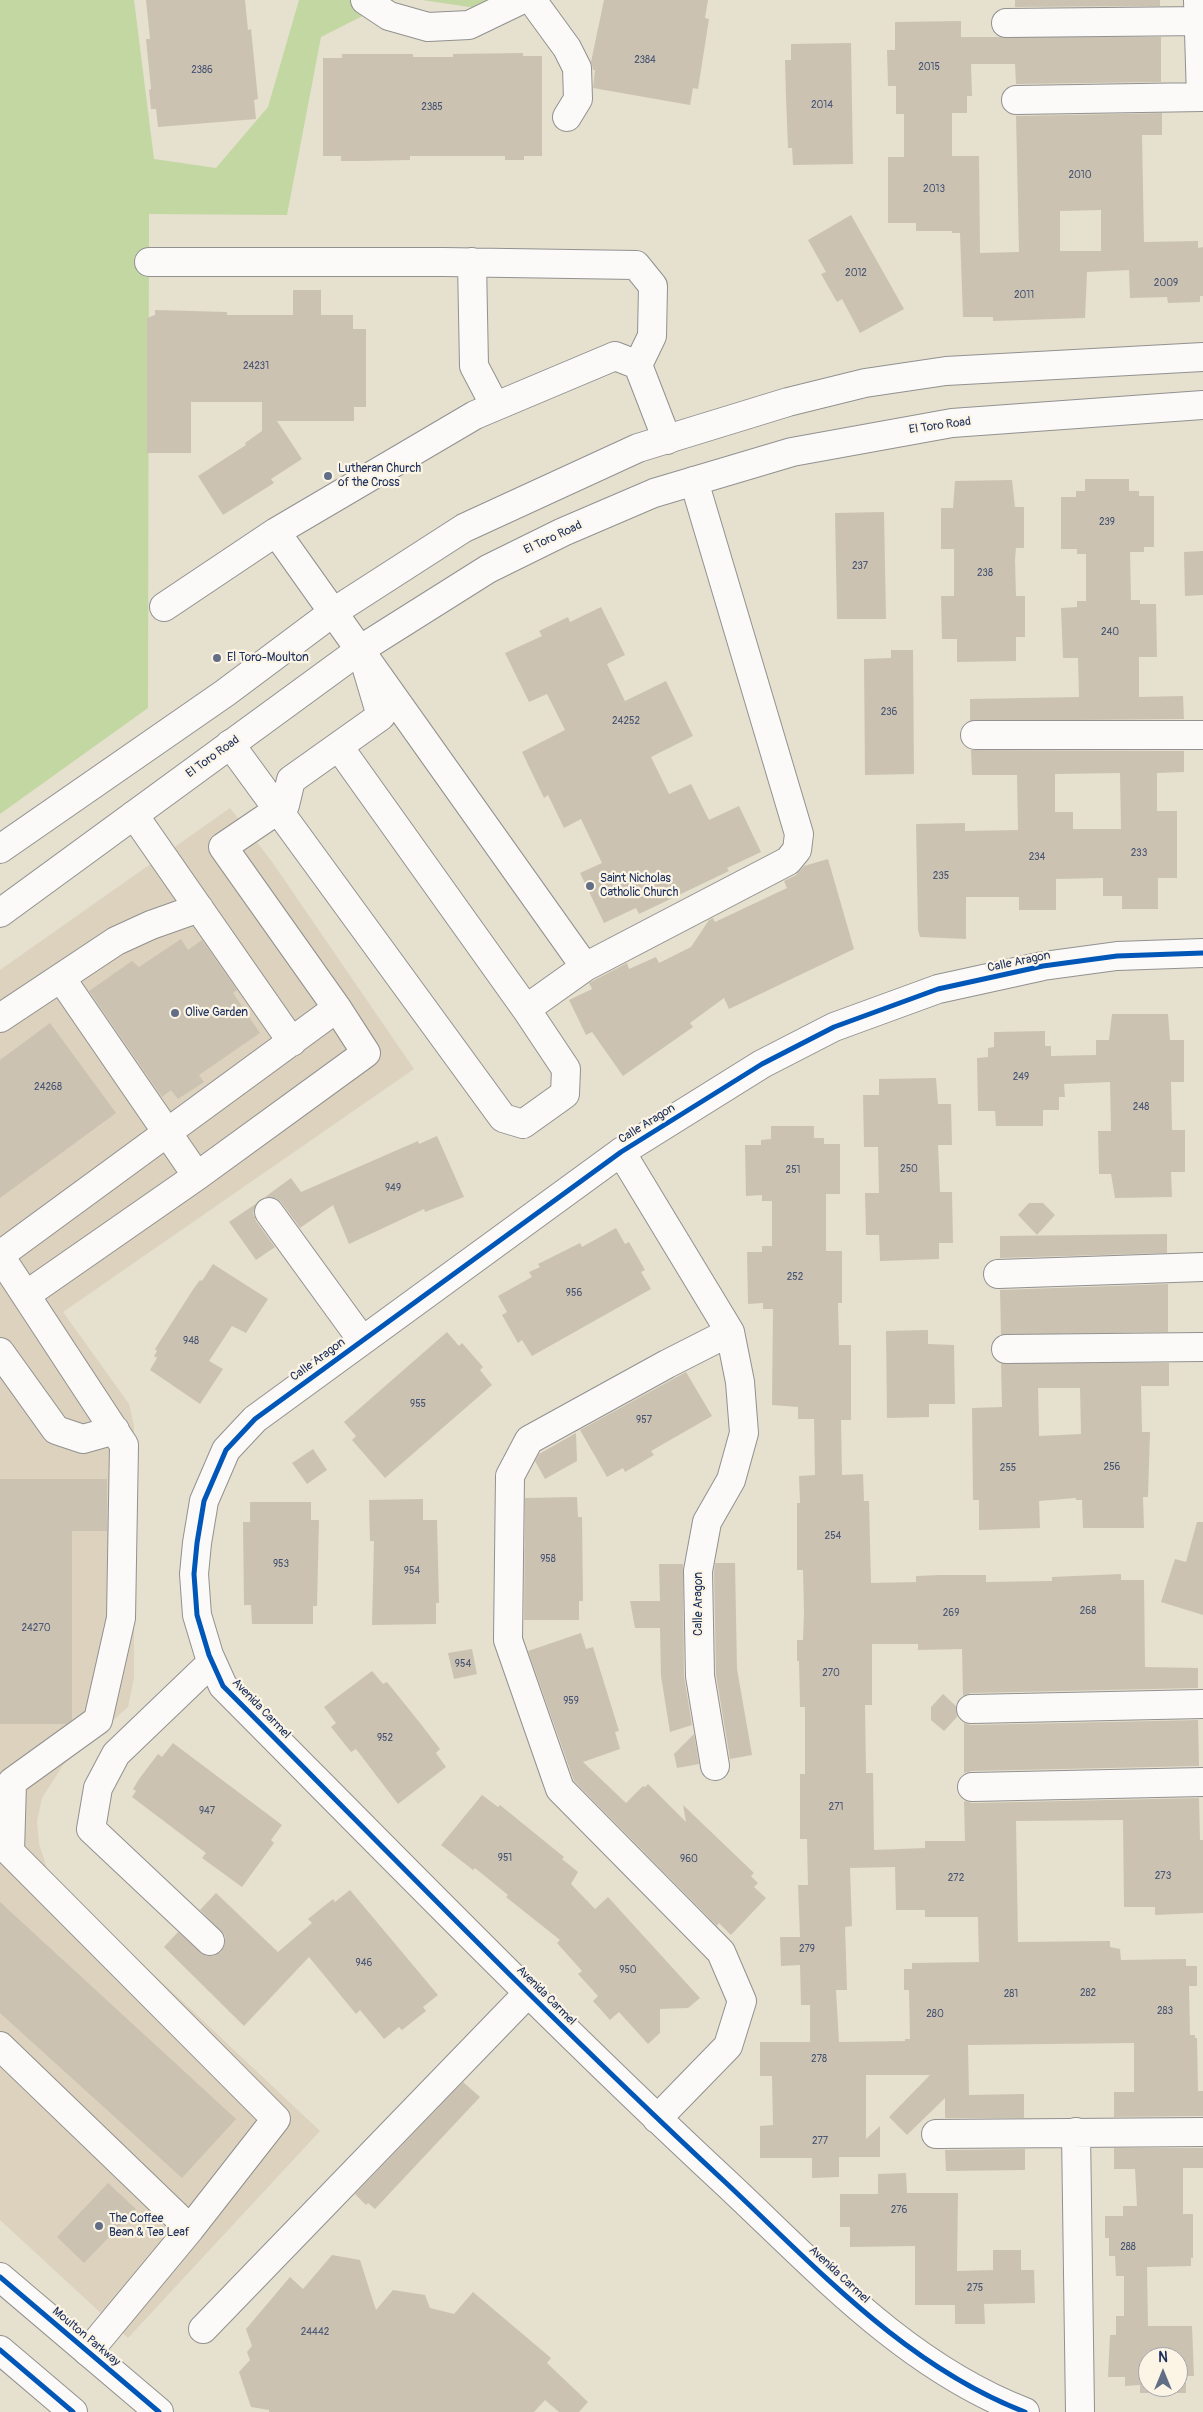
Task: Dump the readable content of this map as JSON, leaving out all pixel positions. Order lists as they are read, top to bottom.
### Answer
{
  "streets": {
    "street": [
      "El Toro Road",
      "Calle Aragon",
      "Avenida Carmel",
      "Moulton Parkway"
    ]
  },
  "crossings": [
    ["Calle Aragon", "Avenida Carmel"]
  ],
  "places": [
    "Lutheran Church of the Cross",
    "El Toro-Moulton",
    "Saint Nicholas Catholic Church",
    "Olive Garden",
    "The Coffee Bean & Tea Leaf"
  ],
  "house_numbers": [
    "2384",
    "2015",
    "2386",
    "2014",
    "2385",
    "2010",
    "2013",
    "2012",
    "2009",
    "2011",
    "24231",
    "239",
    "237",
    "238",
    "240",
    "236",
    "24252",
    "233",
    "234",
    "235",
    "249",
    "24268",
    "248",
    "250",
    "251",
    "949",
    "252",
    "956",
    "948",
    "955",
    "957",
    "256",
    "255",
    "254",
    "958",
    "953",
    "954",
    "268",
    "269",
    "24270",
    "954",
    "270",
    "959",
    "952",
    "271",
    "947",
    "951",
    "960",
    "273",
    "272",
    "279",
    "946",
    "950",
    "282",
    "281",
    "283",
    "280",
    "278",
    "277",
    "276",
    "288",
    "275",
    "24442"
  ],
  "north": "top"
}
